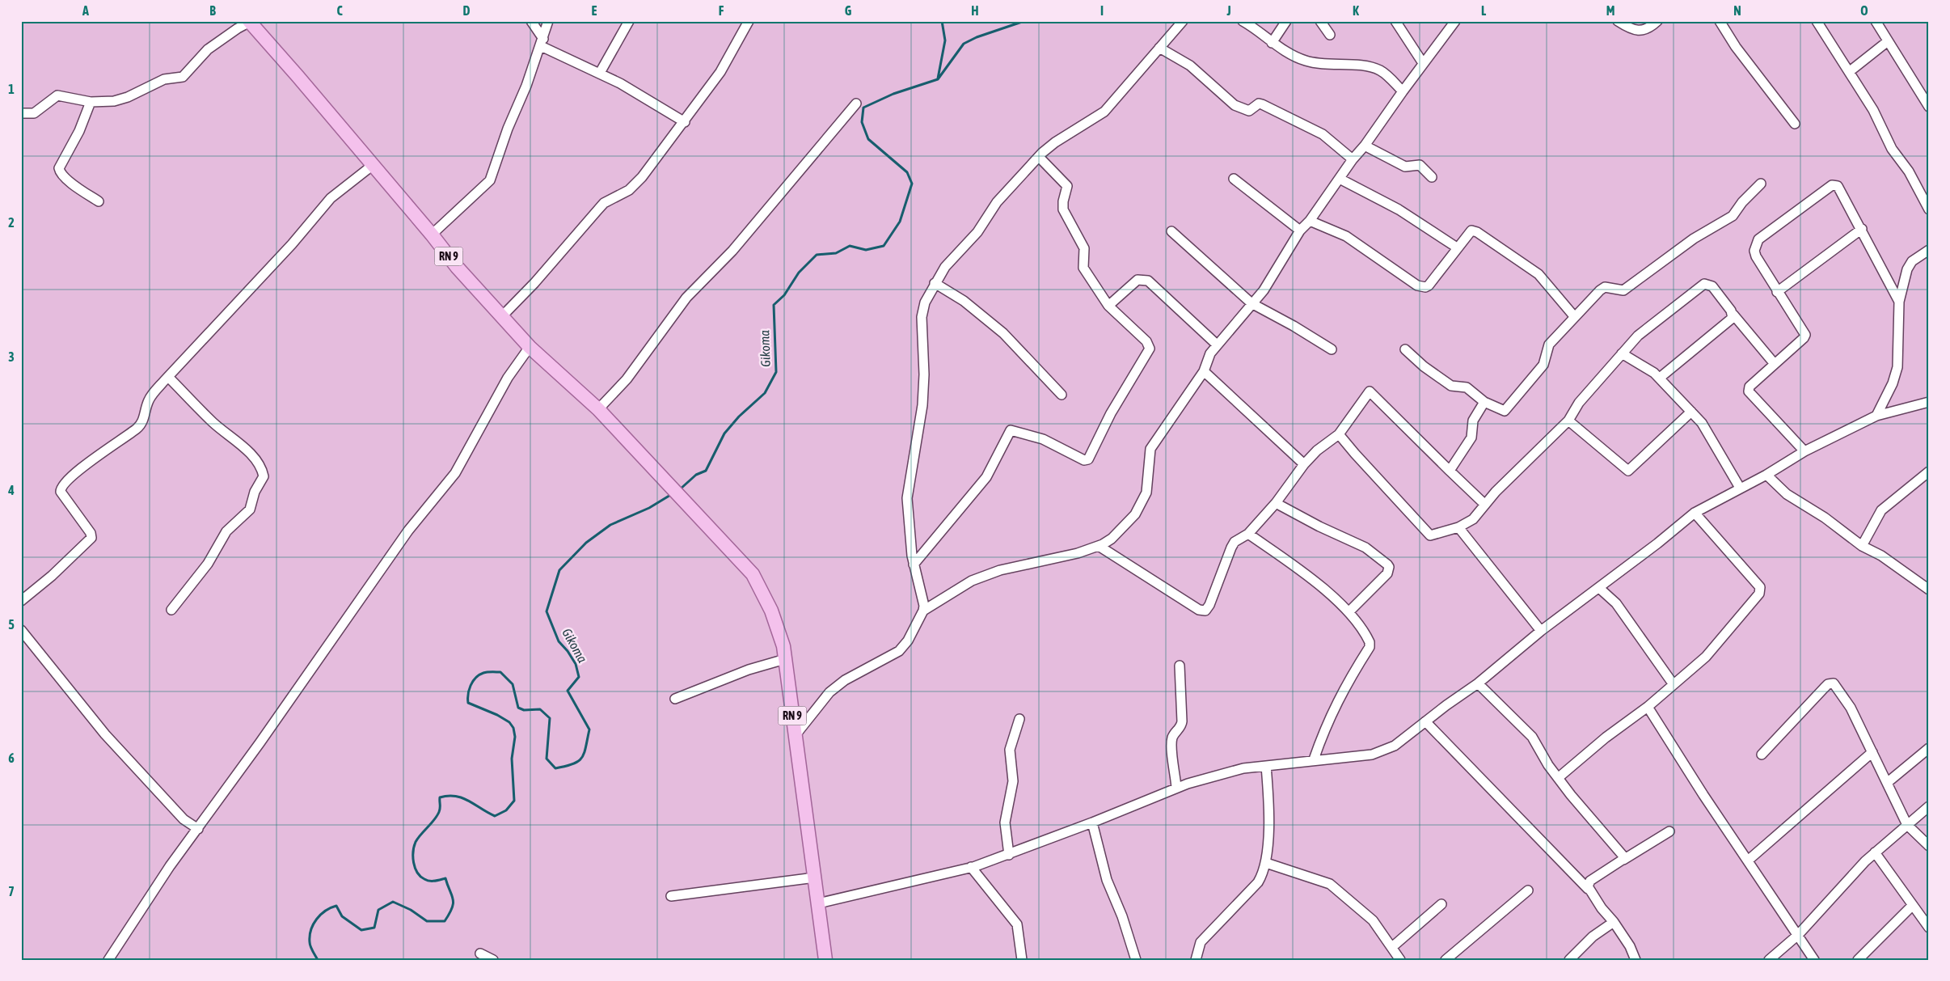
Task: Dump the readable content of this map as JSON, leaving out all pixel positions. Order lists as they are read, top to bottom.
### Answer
{
  "streets": {
    "main road": ["RN 9"]
  },
  "water": ["Gikoma"],
  "grid": {
    "columns": [
      "A",
      "B",
      "C",
      "D",
      "E",
      "F",
      "G",
      "H",
      "I",
      "J",
      "K",
      "L",
      "M",
      "N",
      "O"
    ],
    "rows": [
      "1",
      "2",
      "3",
      "4",
      "5",
      "6",
      "7"
    ]
  }
}
